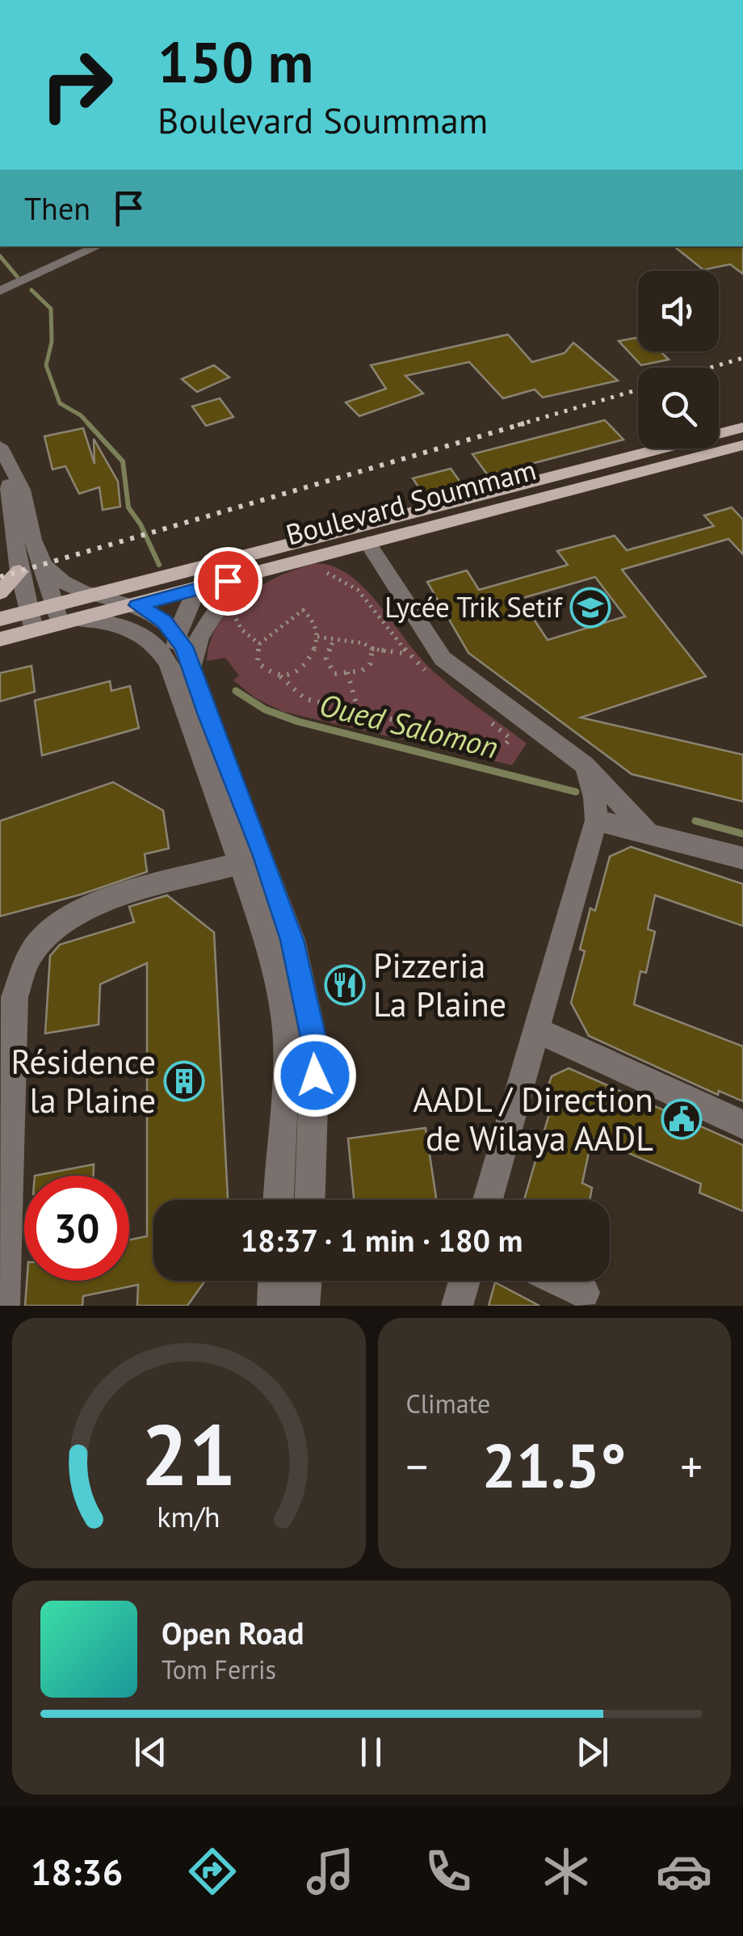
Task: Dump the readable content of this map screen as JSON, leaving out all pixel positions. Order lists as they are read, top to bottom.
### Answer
{
  "streets": {
    "main road": ["Boulevard Soummam"]
  },
  "water": ["Oued Salomon"],
  "places": {
    "school or university": ["Lycée Trik Setif"],
    "restaurant": ["Pizzeria La Plaine"],
    "building": ["Résidence la Plaine"],
    "public building": ["AADL / Direction de Wilaya AADL"]
  },
  "page": {
    "turn": ["150 m", "Boulevard Soummam"],
    "then": "Then",
    "limit": "30",
    "trip": "18:37 · 1 min · 180 m",
    "tile": "Climate",
    "heat": ["−", "21.5°", "+"],
    "song": ["Open Road", "Tom Ferris"],
    "tabs": "18:36",
    "gauge": ["21", "km/h"]
  }
}
